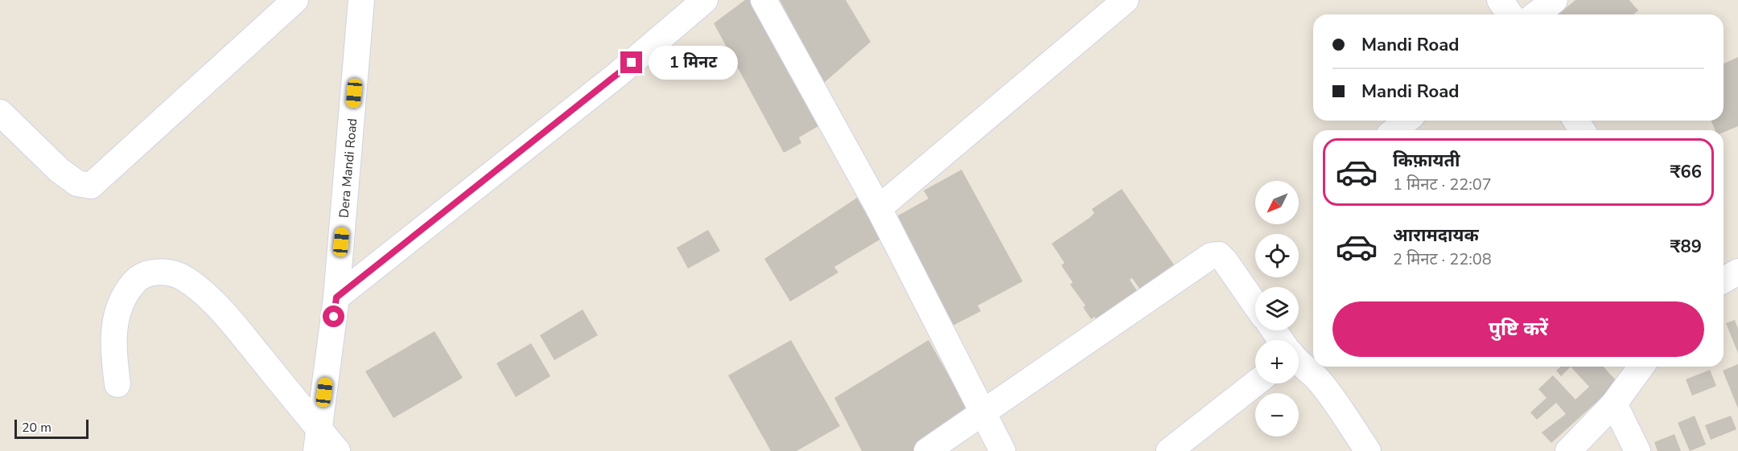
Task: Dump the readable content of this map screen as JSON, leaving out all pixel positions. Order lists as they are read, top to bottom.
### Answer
{
  "streets": {
    "street": ["Dera Mandi Road"]
  },
  "scale_bar": "20 m",
  "north": "bottom left",
  "page": {
    "banner": ["Mandi Road", "Mandi Road"],
    "bubble": "1 मिनट",
    "list": [
      {
        "name": "किफ़ायती",
        "note": "1 मिनट · 22:07",
        "value": "₹66"
      },
      {
        "name": "आरामदायक",
        "note": "2 मिनट · 22:08",
        "value": "₹89"
      }
    ],
    "map_buttons": ["+", "−"],
    "buttons": "पुष्टि करें",
    "scale": "20 m"
  }
}
